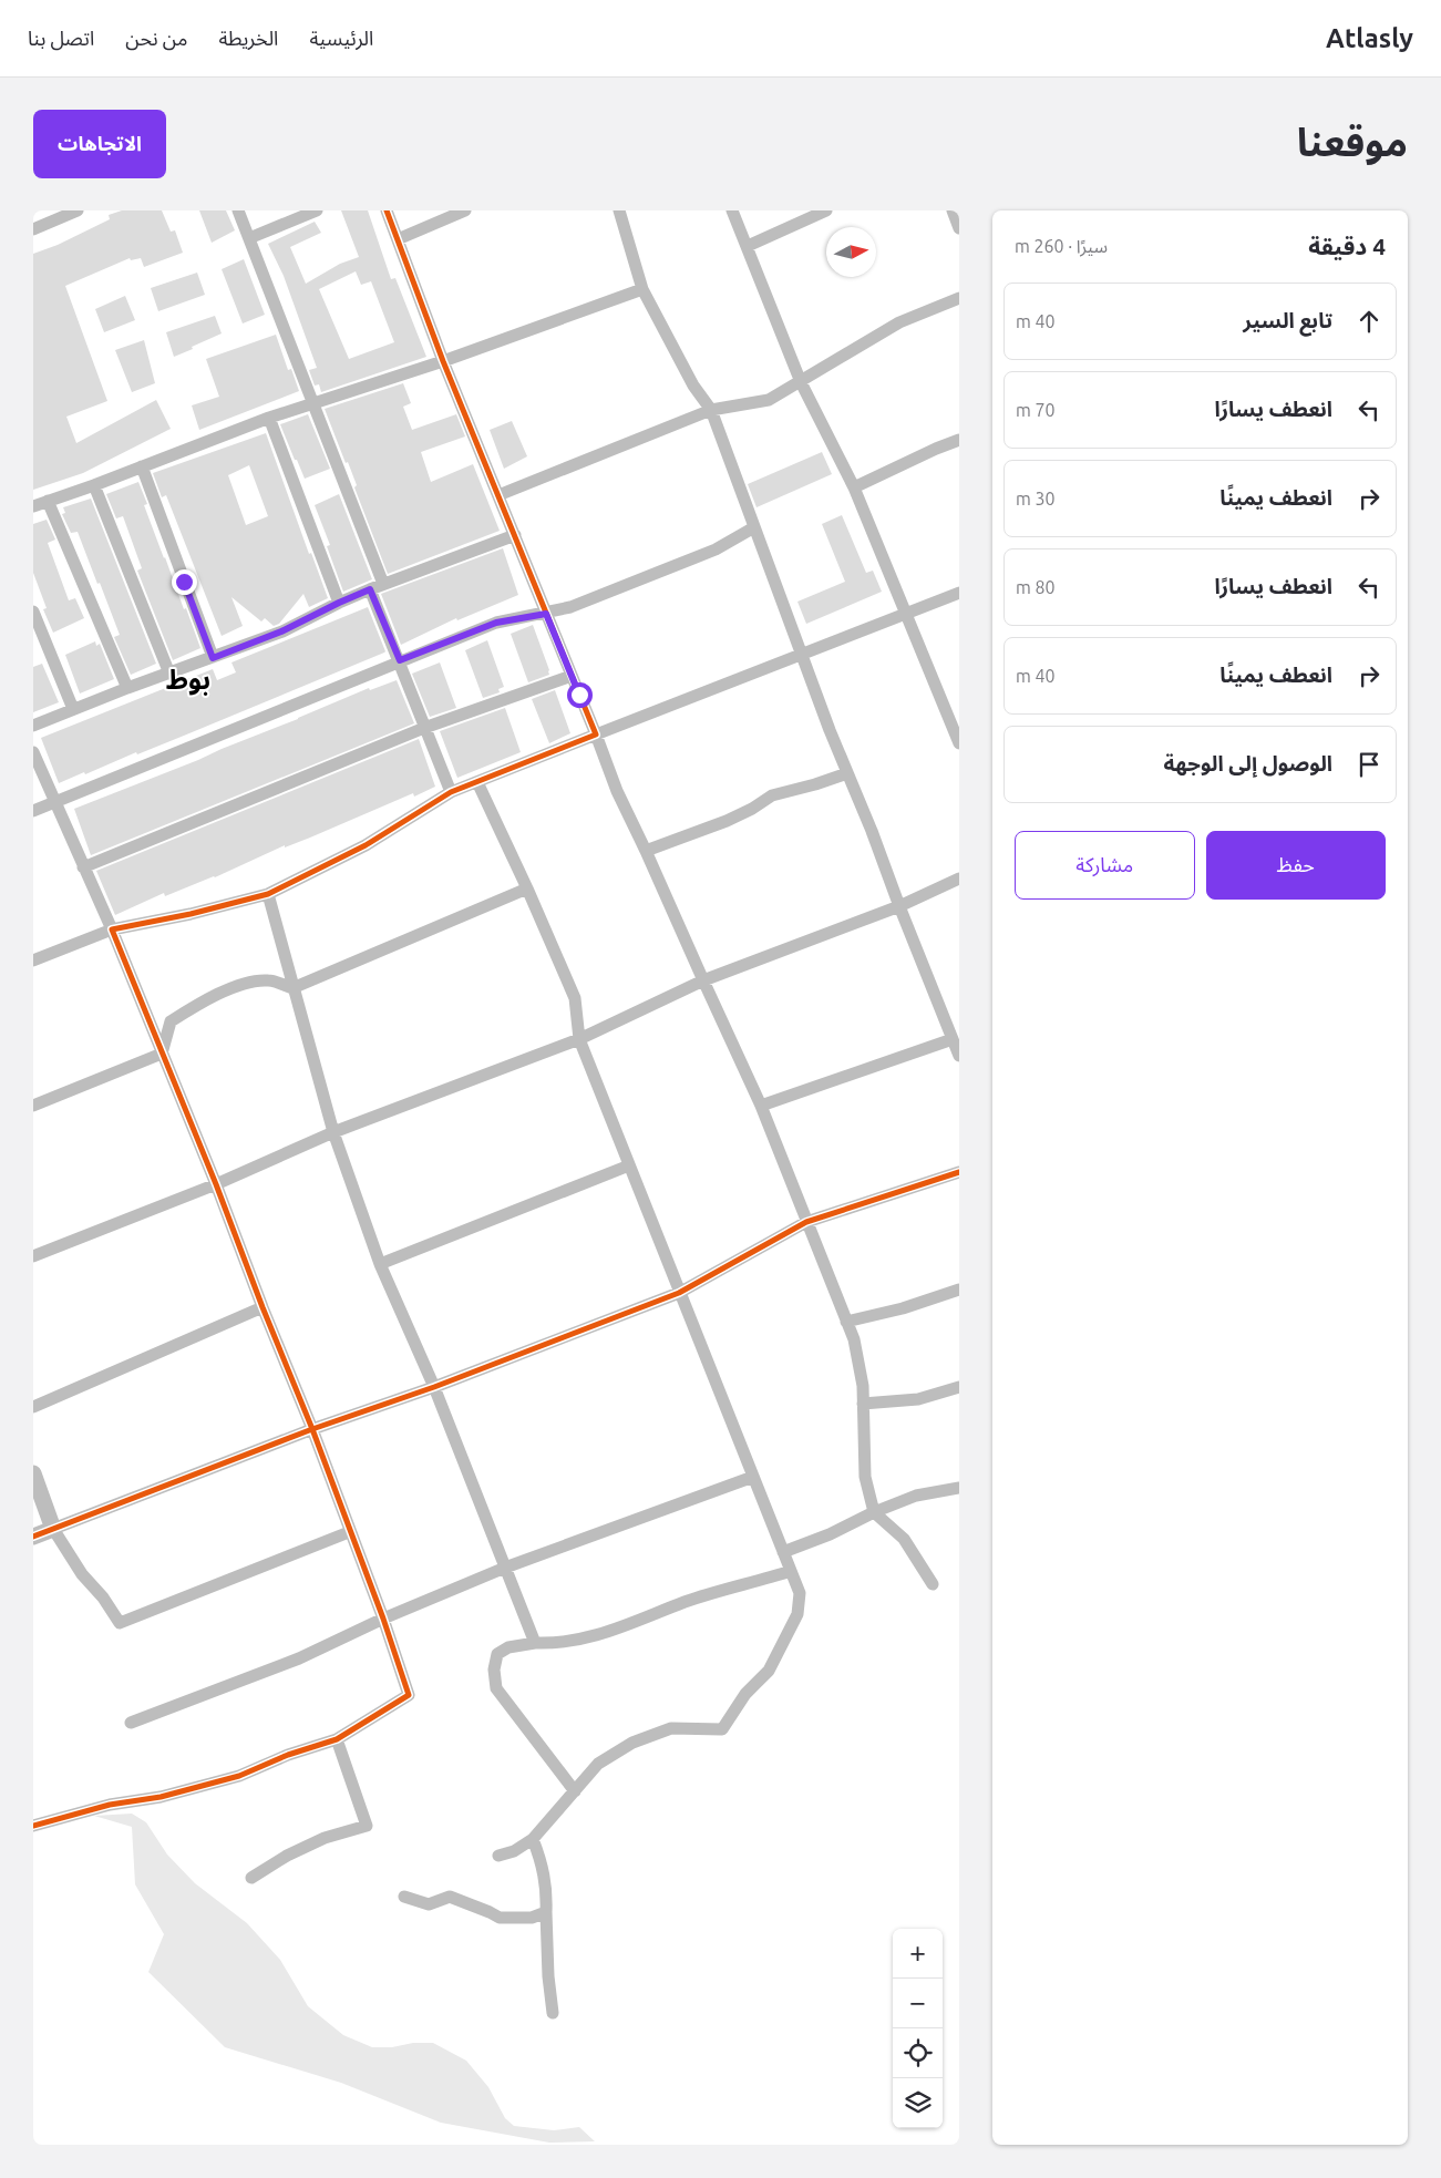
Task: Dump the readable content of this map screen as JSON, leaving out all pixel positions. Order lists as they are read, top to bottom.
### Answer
{
  "districts": ["بوط"],
  "north": "right",
  "page": {
    "header": "Atlasly",
    "nav": [
      "الرئيسية",
      "الخريطة",
      "من نحن",
      "اتصل بنا"
    ],
    "title": "موقعنا",
    "buttons": [
      "الاتجاهات",
      ["حفظ", "مشاركة"]
    ],
    "heading": ["4 دقيقة", "سيرًا · 260 m"],
    "list": [
      ["تابع السير", "40 m"],
      ["انعطف يسارًا", "70 m"],
      ["انعطف يمينًا", "30 m"],
      ["انعطف يسارًا", "80 m"],
      ["انعطف يمينًا", "40 m"],
      "الوصول إلى الوجهة"
    ],
    "map_buttons": ["+", "−"]
  }
}
